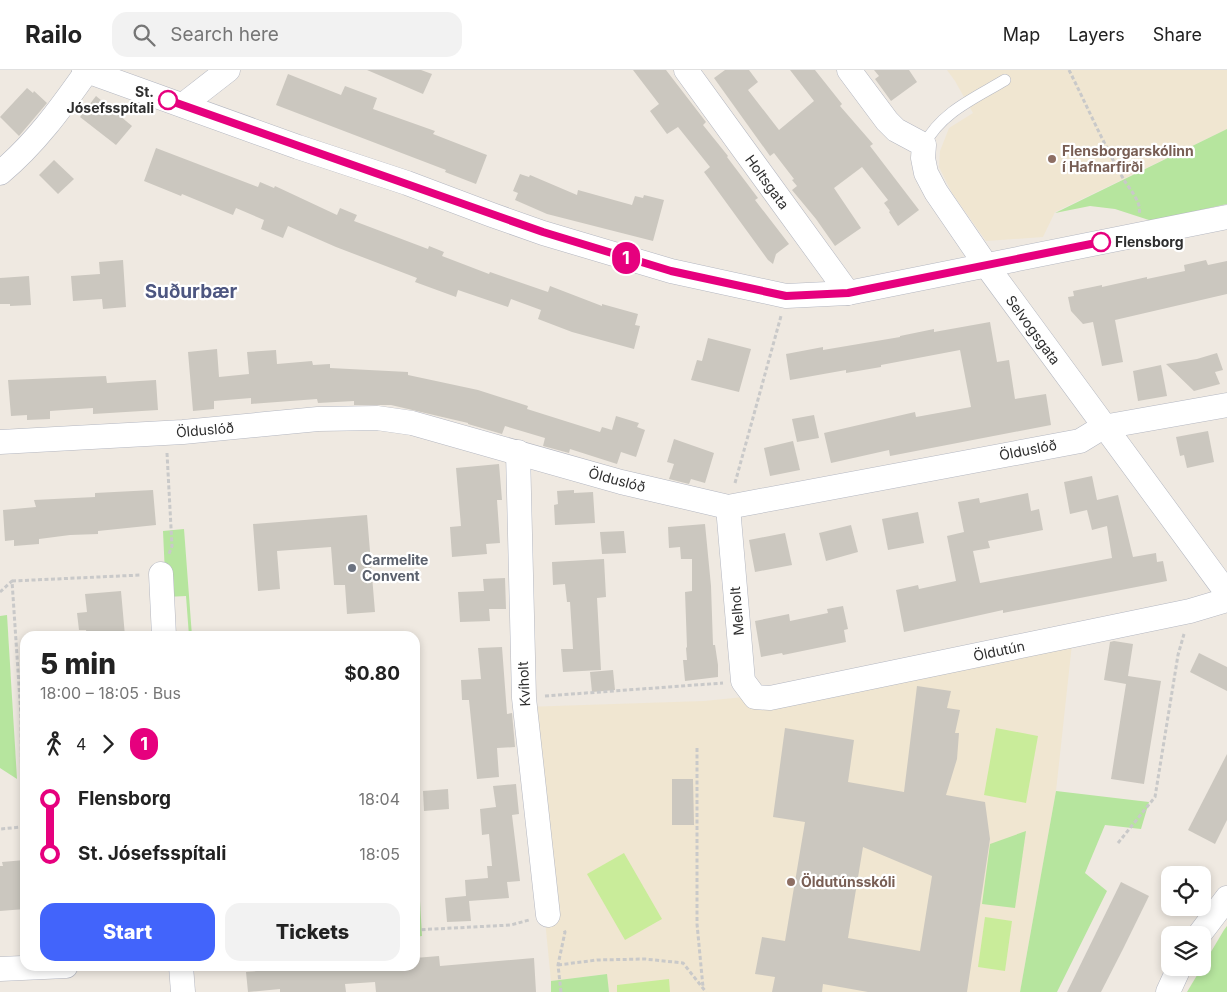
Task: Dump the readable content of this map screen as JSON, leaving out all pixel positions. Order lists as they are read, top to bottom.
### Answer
{
  "streets": {
    "street": [
      "Holtsgata",
      "Selvogsgata",
      "Ölduslóð",
      "Melholt",
      "Öldutún",
      "Kvíholt"
    ]
  },
  "crossings": [
    ["Selvogsgata", "Ölduslóð"],
    ["Ölduslóð", "Melholt"],
    ["Ölduslóð", "Kvíholt"],
    ["Melholt", "Öldutún"]
  ],
  "districts": ["Suðurbær"],
  "places": [
    "St. Jósefsspítali",
    "Flensborgarskólinn í Hafnarfirði",
    "Flensborg",
    "Carmelite Convent",
    "Öldutúnsskóli"
  ],
  "lines": ["bus line 1"],
  "page": {
    "header": "Railo",
    "search": "Search here",
    "nav": ["Map", "Layers", "Share"],
    "on_map": "1",
    "heading": ["5 min", "18:00 – 18:05 · Bus", "$0.80"],
    "legs": ["4", "1"],
    "list": [
      {
        "name": "Flensborg",
        "value": "18:04"
      },
      {
        "name": "St. Jósefsspítali",
        "value": "18:05"
      }
    ],
    "buttons": ["Start", "Tickets"]
  }
}
